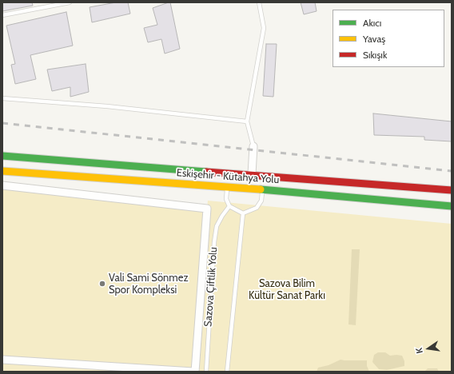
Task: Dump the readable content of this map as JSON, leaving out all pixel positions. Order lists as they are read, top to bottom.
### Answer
{
  "streets": {
    "highway": ["Eskişehir - Kütahya Yolu"],
    "lane": ["Sazova Çiftlik Yolu"]
  },
  "parks": ["Sazova Bilim Kültür Sanat Parkı"],
  "places": ["Vali Sami Sönmez Spor Kompleksi"],
  "legend": ["Akıcı", "Yavaş", "Sıkışık"],
  "north": "left"
}
